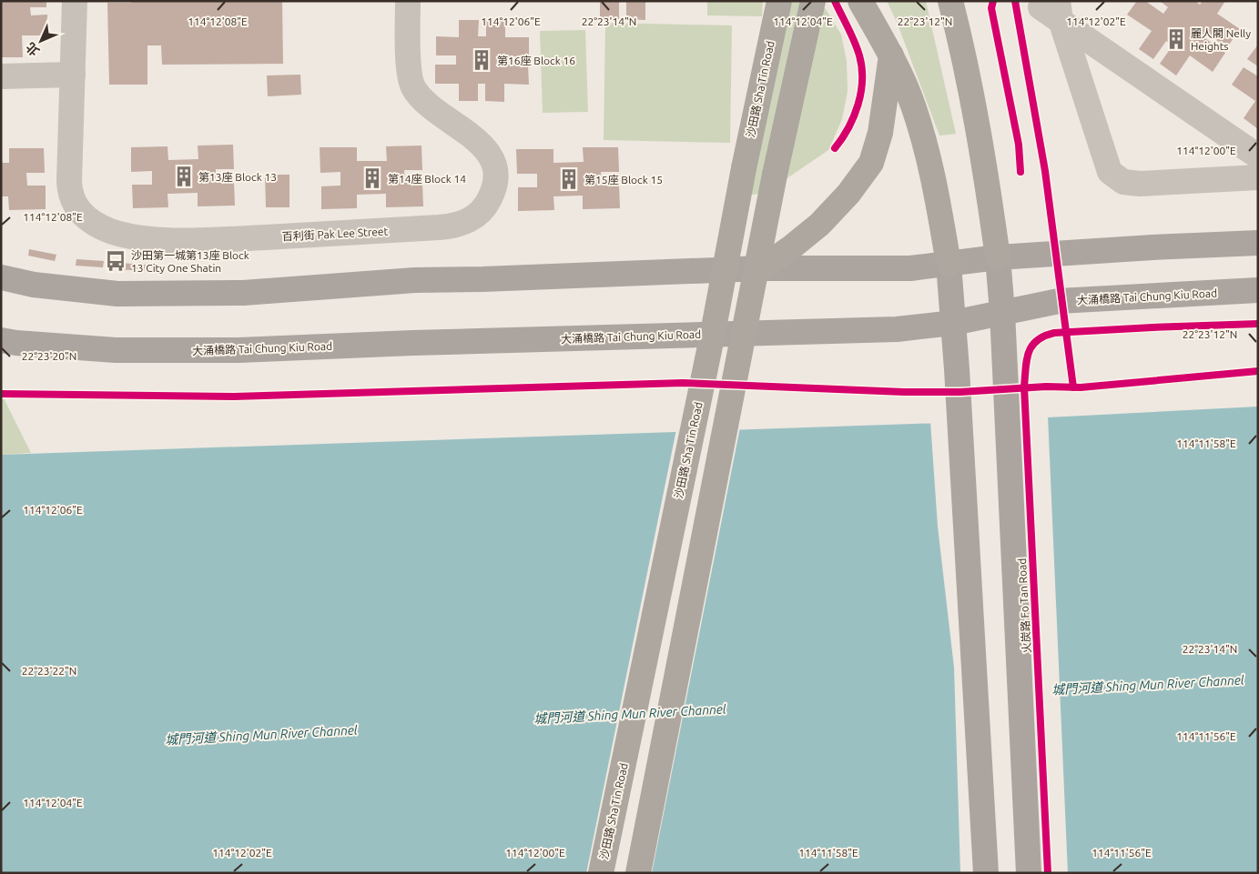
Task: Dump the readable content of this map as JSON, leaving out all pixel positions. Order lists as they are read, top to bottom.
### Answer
{
  "streets": {
    "highway": ["沙田路 Sha Tin Road"],
    "main road": ["大涌橋路 Tai Chung Kiu Road", "火炭路 Fo Tan Road"],
    "street": ["百利街 Pak Lee Street"]
  },
  "crossings": [
    ["大涌橋路 Tai Chung Kiu Road", "火炭路 Fo Tan Road"]
  ],
  "water": ["城門河道 Shing Mun River Channel"],
  "places": {
    "building": [
      "麗人閣 Nelly Heights",
      "第16座 Block 16",
      "第13座 Block 13",
      "第14座 Block 14",
      "第15座 Block 15"
    ],
    "bus stop": ["沙田第一城第13座 Block 13 City One Shatin"]
  },
  "north": "bottom left",
  "coordinates": [
    "114°12'06\"E",
    "22°23'14\"N",
    "114°12'04\"E",
    "22°23'12\"N",
    "114°12'02\"E",
    "114°12'08\"E",
    "114°12'00\"E",
    "22°23'20\"N",
    "114°11'58\"E",
    "22°23'22\"N",
    "114°11'56\"E"
  ]
}
